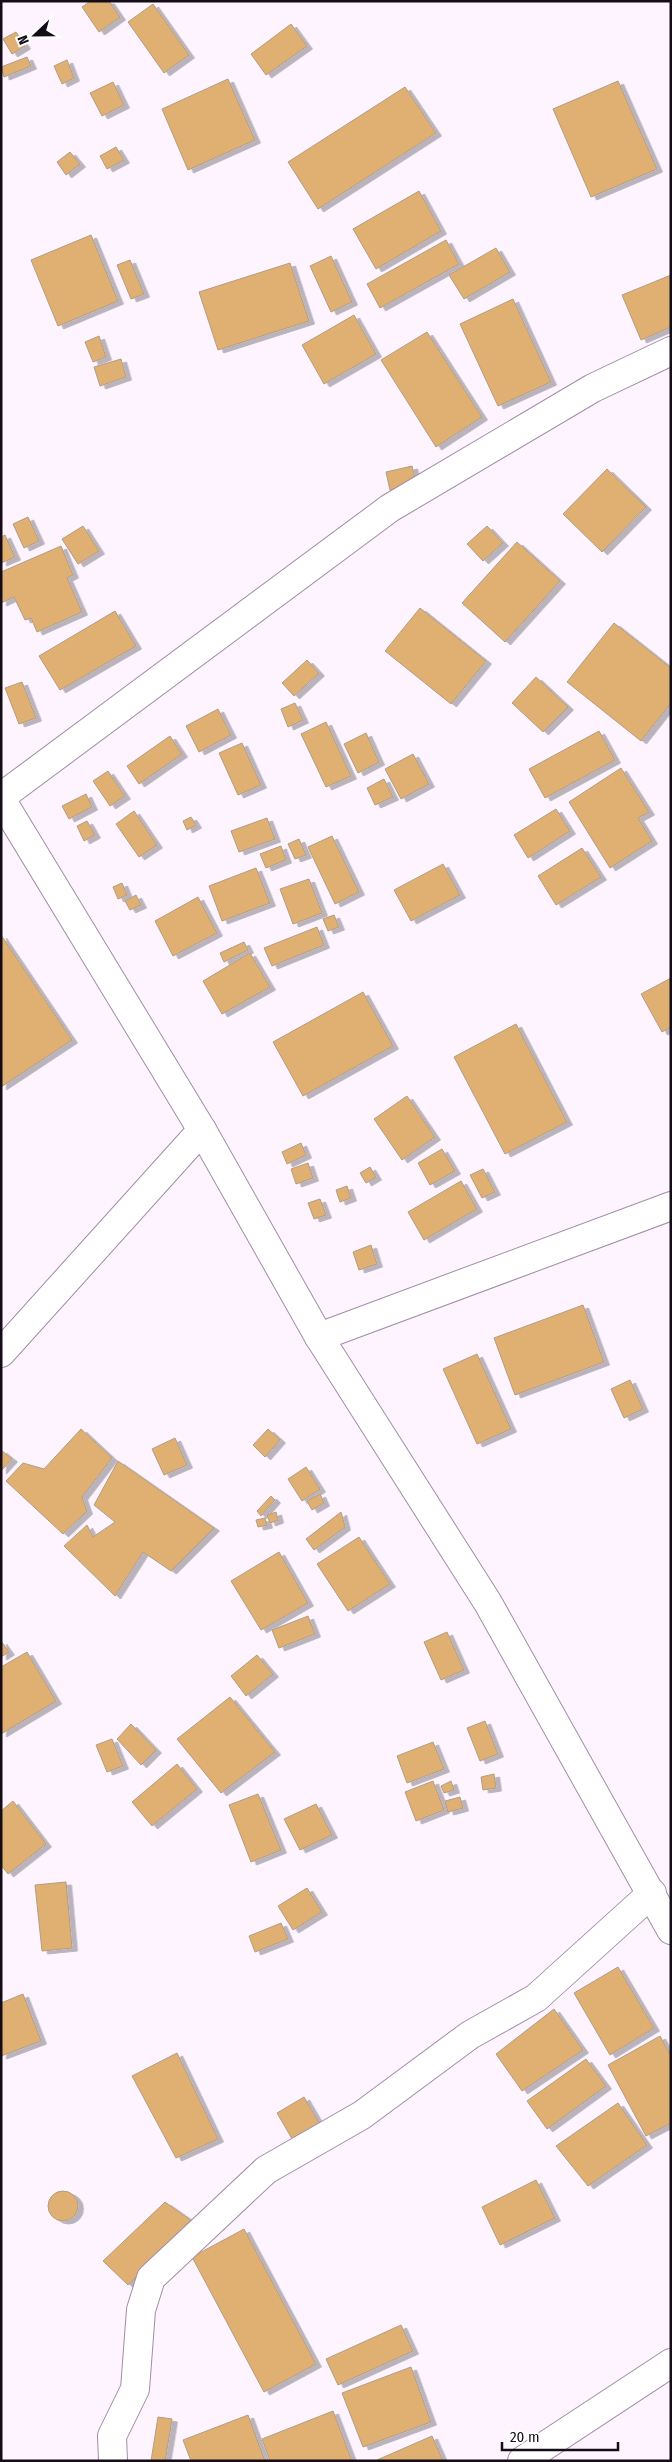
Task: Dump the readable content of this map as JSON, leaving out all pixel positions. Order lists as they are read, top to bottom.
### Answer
{
  "scale_bar": "20 m",
  "north": "left"
}
